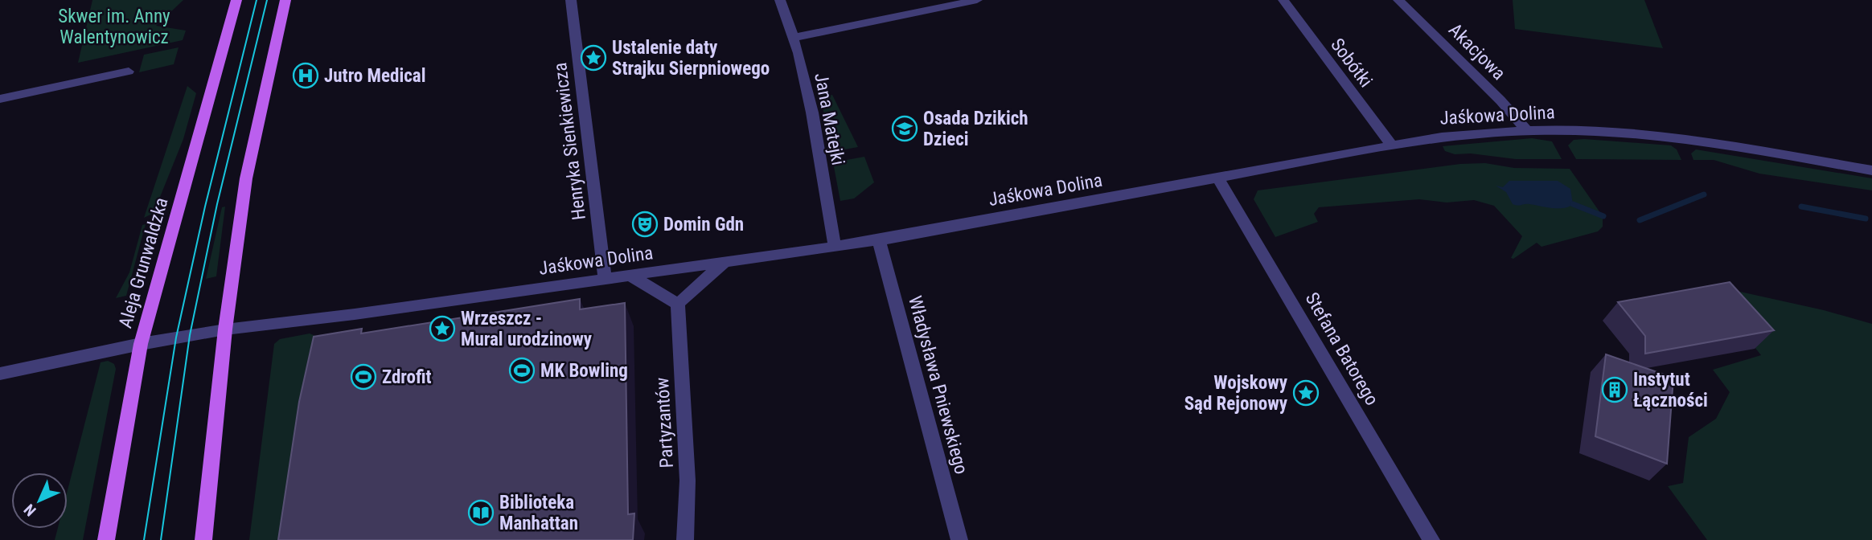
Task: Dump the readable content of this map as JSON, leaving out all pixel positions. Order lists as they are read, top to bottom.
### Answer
{
  "streets": {
    "main road": ["Aleja Grunwaldzka"],
    "street": [
      "Akacjowa",
      "Sobótki",
      "Jaśkowa Dolina",
      "Jana Matejki",
      "Henryka Sienkiewicza",
      "Stefana Batorego",
      "Władysława Pniewskiego",
      "Partyzantów"
    ]
  },
  "crossings": [
    ["Akacjowa", "Jaśkowa Dolina"],
    ["Sobótki", "Jaśkowa Dolina"],
    ["Jaśkowa Dolina", "Jana Matejki"],
    ["Jaśkowa Dolina", "Henryka Sienkiewicza"],
    ["Jaśkowa Dolina", "Aleja Grunwaldzka"],
    ["Jaśkowa Dolina", "Stefana Batorego"],
    ["Jaśkowa Dolina", "Władysława Pniewskiego"]
  ],
  "parks": ["Skwer im. Anny Walentynowicz"],
  "places": {
    "place": ["Ustalenie daty Strajku Sierpniowego", "Wrzeszcz - Mural urodzinowy", "Wojskowy Sąd Rejonowy"],
    "hospital": ["Jutro Medical"],
    "school or university": ["Osada Dzikich Dzieci"],
    "theatre": ["Domin Gdn"],
    "sports": ["MK Bowling", "Zdrofit"],
    "building": ["Instytut Łączności"],
    "library": ["Biblioteka Manhattan"]
  },
  "north": "bottom left"
}
